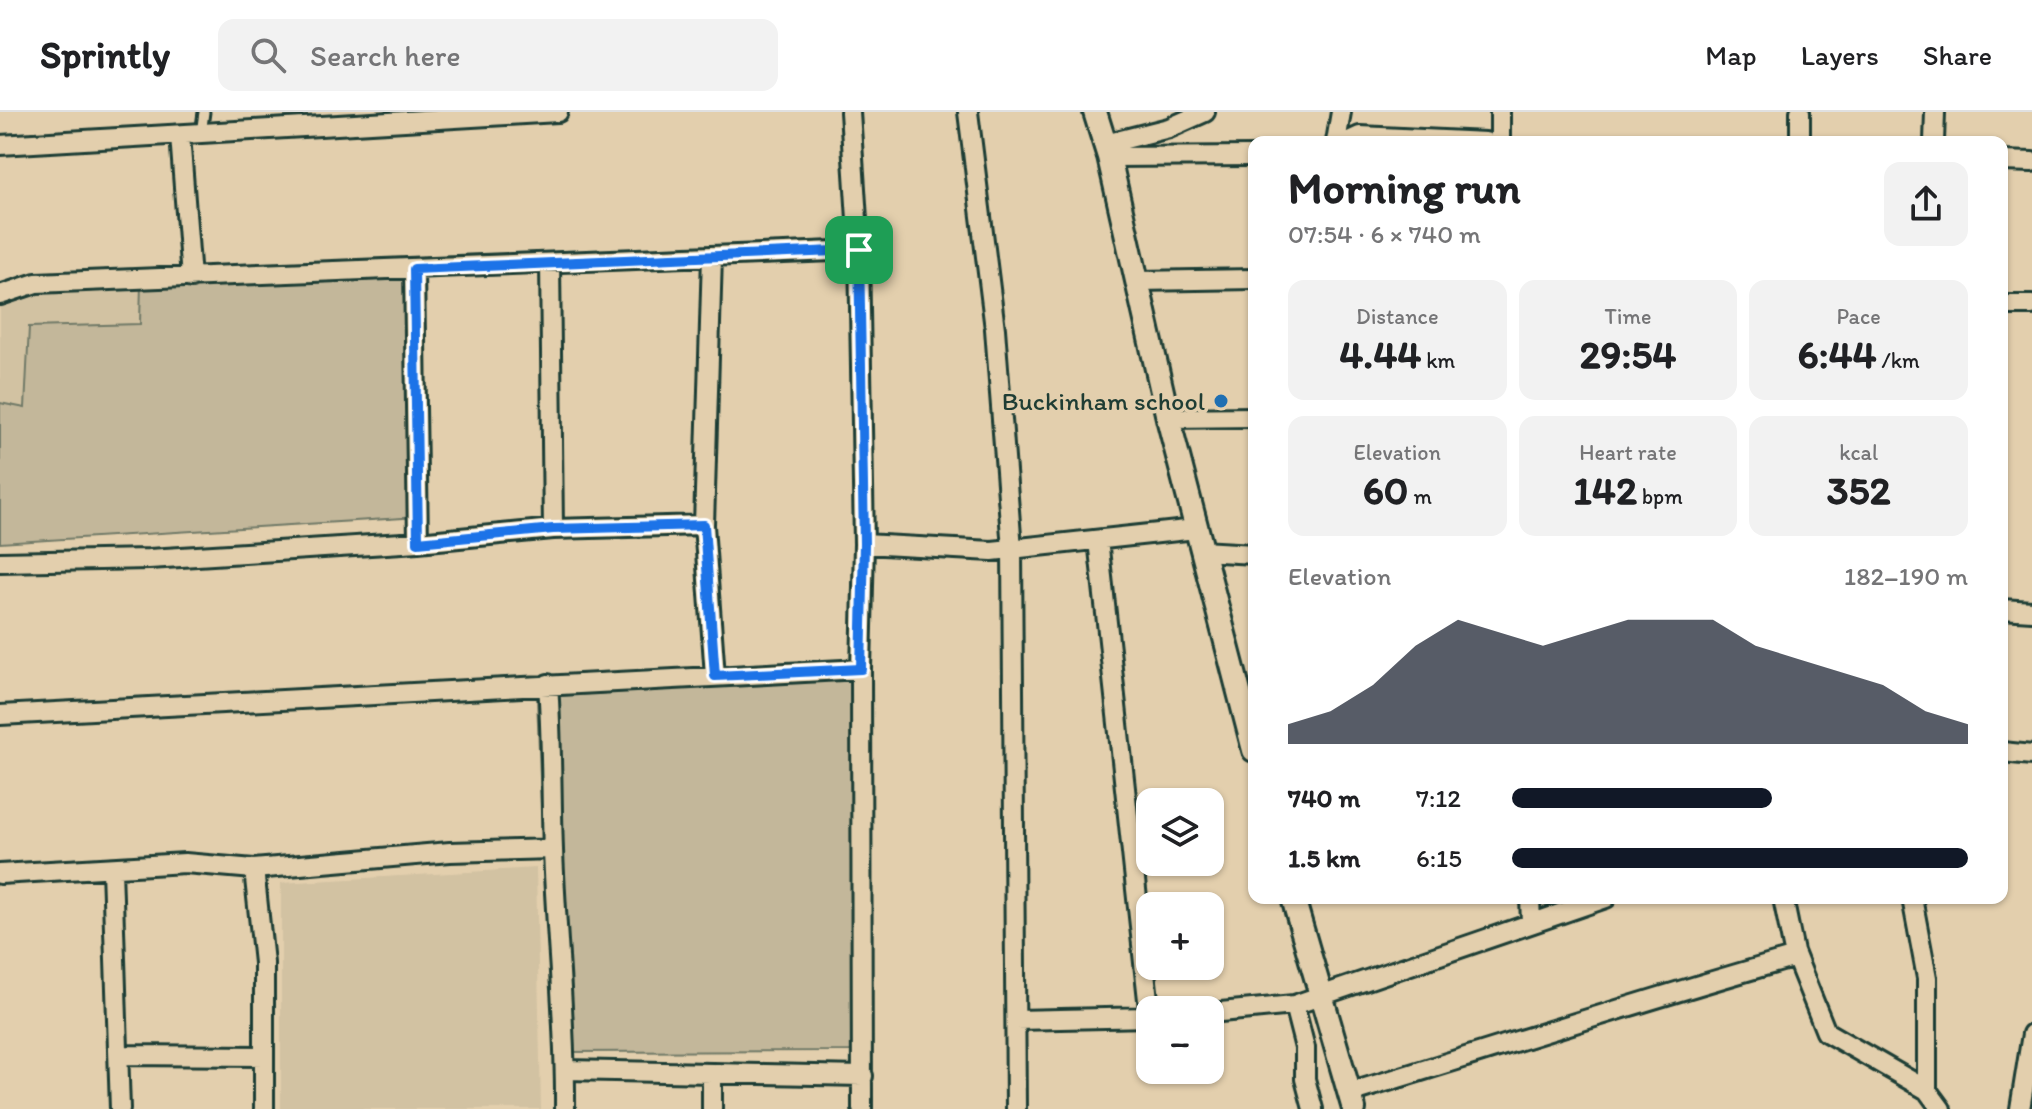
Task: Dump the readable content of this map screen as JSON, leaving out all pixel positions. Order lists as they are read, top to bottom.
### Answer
{
  "places": ["Buckinham school"],
  "page": {
    "header": "Sprintly",
    "search": "Search here",
    "nav": ["Map", "Layers", "Share"],
    "heading": ["Morning run", "07:54 · 6 × 740 m"],
    "stats": [
      ["Distance", "4.44 km"],
      ["Time", "29:54"],
      ["Pace", "6:44 /km"],
      ["Elevation", "60 m"],
      ["Heart rate", "142 bpm"],
      ["kcal", "352"]
    ],
    "chart": ["Elevation", "182–190 m"],
    "list": [
      {
        "name": "740 m",
        "note": "7:12"
      },
      {
        "name": "1.5 km",
        "note": "6:15"
      }
    ],
    "map_buttons": ["+", "−"]
  }
}
